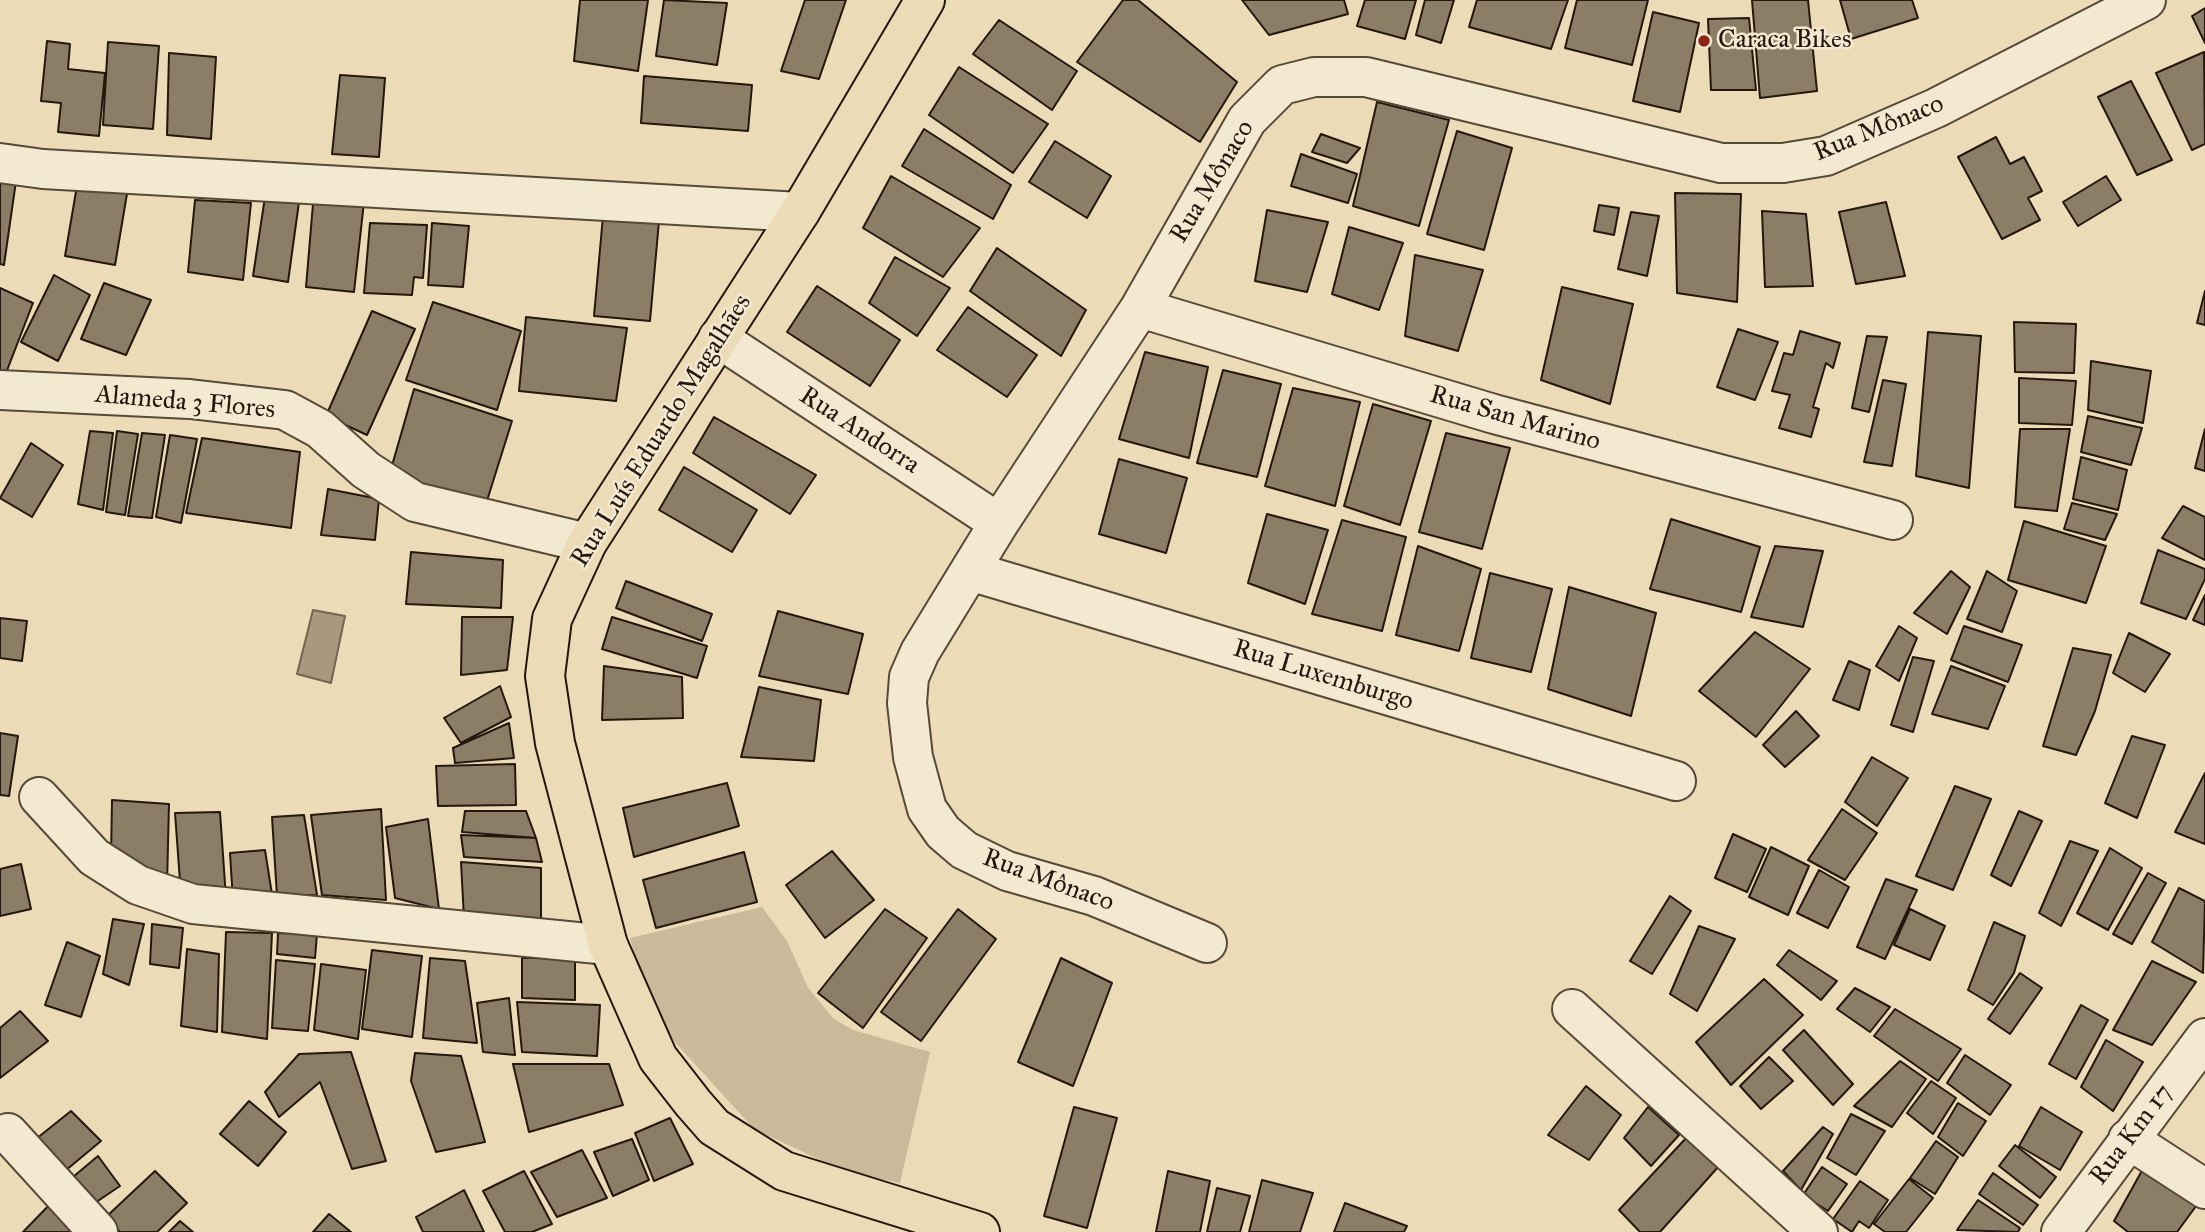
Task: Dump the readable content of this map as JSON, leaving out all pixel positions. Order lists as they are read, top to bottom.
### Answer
{
  "streets": {
    "main road": ["Rua Luís Eduardo Magalhães"],
    "street": [
      "Rua Mônaco",
      "Alameda 3 Flores",
      "Rua San Marino",
      "Rua Andorra",
      "Rua Luxemburgo",
      "Rua Km 17"
    ]
  },
  "crossings": [
    ["Rua Mônaco", "Rua San Marino"],
    ["Rua Mônaco", "Rua Andorra"],
    ["Rua Mônaco", "Rua Luxemburgo"],
    ["Alameda 3 Flores", "Rua Luís Eduardo Magalhães"],
    ["Rua Luís Eduardo Magalhães", "Rua Andorra"]
  ],
  "places": ["Caraca Bikes"]
}
